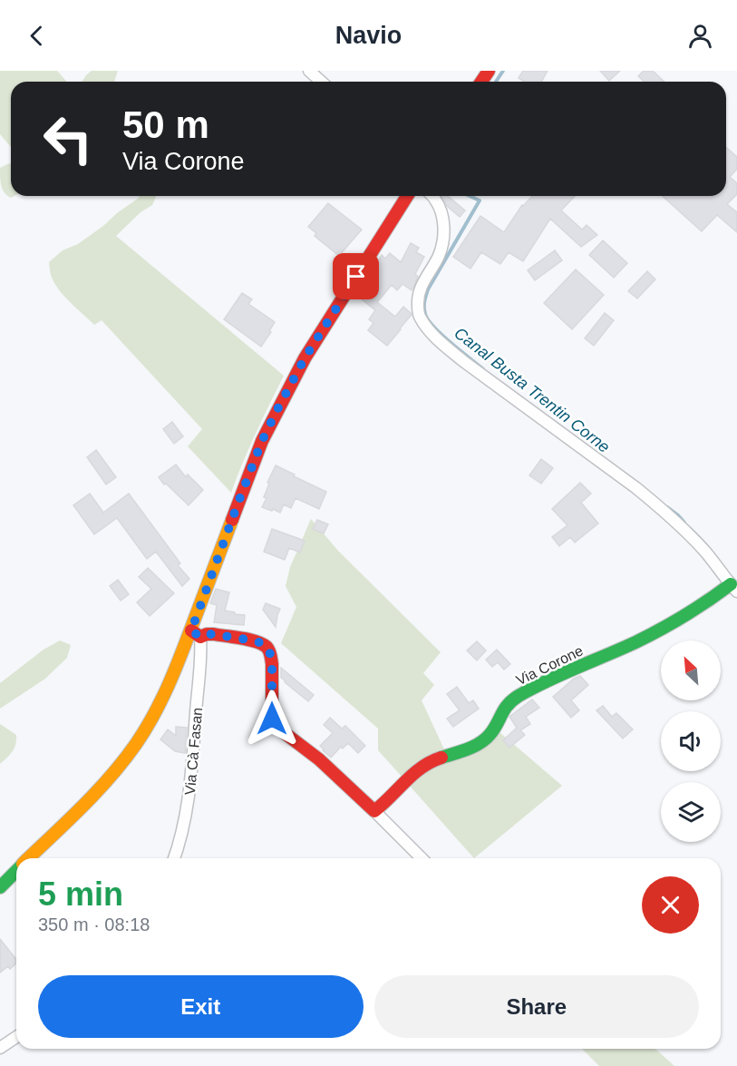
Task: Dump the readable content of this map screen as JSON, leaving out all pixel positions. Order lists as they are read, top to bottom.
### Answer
{
  "streets": {
    "street": ["Via Corone", "Via Cà Fasan"]
  },
  "water": ["Canal Busta Trentin Corne"],
  "north": "top left",
  "page": {
    "header": "Navio",
    "turn": ["50 m", "Via Corone"],
    "heading": ["5 min", "350 m · 08:18"],
    "buttons": ["Exit", "Share"]
  }
}
